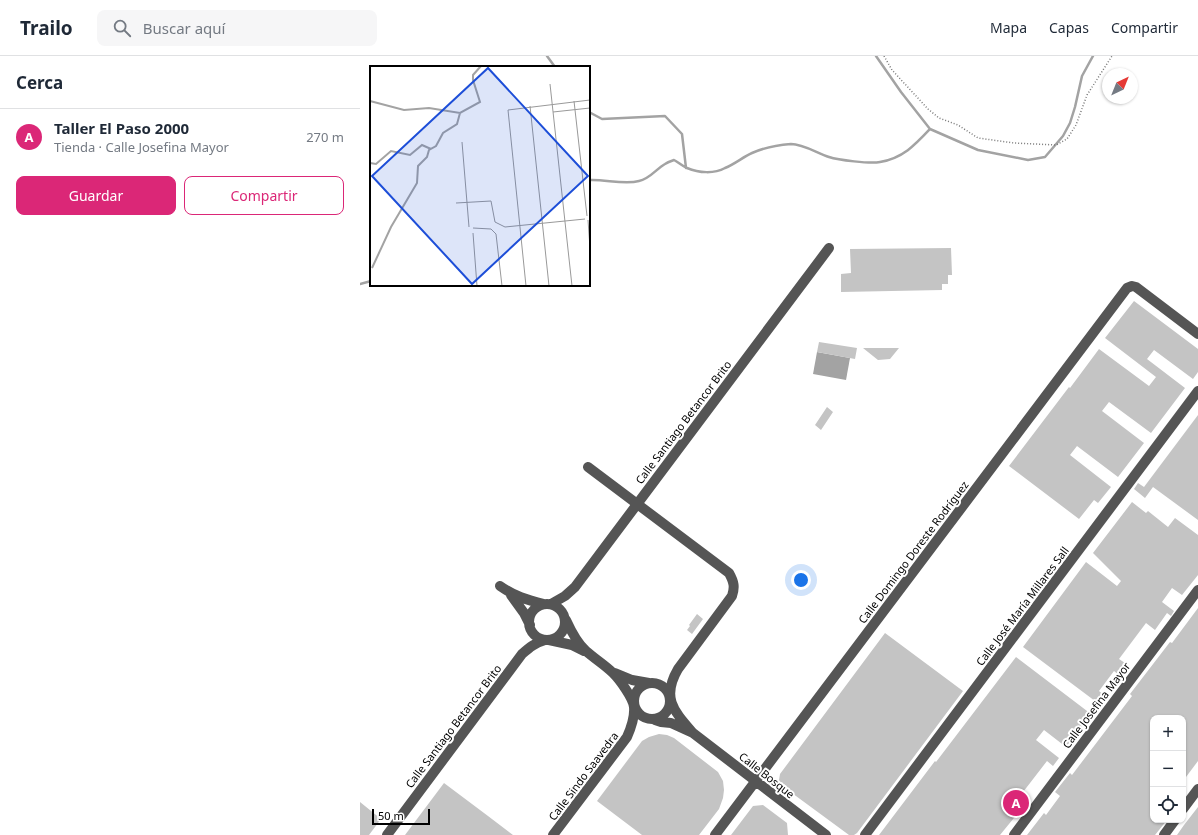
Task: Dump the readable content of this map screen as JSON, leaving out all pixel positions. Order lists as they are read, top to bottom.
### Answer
{
  "streets": {
    "street": [
      "Calle Santiago Betancor Brito",
      "Calle Domingo Doreste Rodríguez",
      "Calle José María Millares Sall",
      "Calle Josefina Mayor",
      "Calle Bosque",
      "Calle Sindo Saavedra"
    ]
  },
  "crossings": [
    ["Calle Domingo Doreste Rodríguez", "Calle Bosque"],
    ["Calle Bosque", "Calle Sindo Saavedra"]
  ],
  "scale_bar": "50 m",
  "north": "top right",
  "page": {
    "header": "Trailo",
    "search": "Buscar aquí",
    "nav": ["Mapa", "Capas", "Compartir"],
    "heading": "Cerca",
    "list": [
      {
        "mark": "A",
        "name": "Taller El Paso 2000",
        "note": "Tienda · Calle Josefina Mayor",
        "value": "270 m"
      }
    ],
    "buttons": ["Guardar", "Compartir"],
    "map_buttons": ["+", "−"],
    "pins": "A",
    "scale": "50 m"
  }
}
